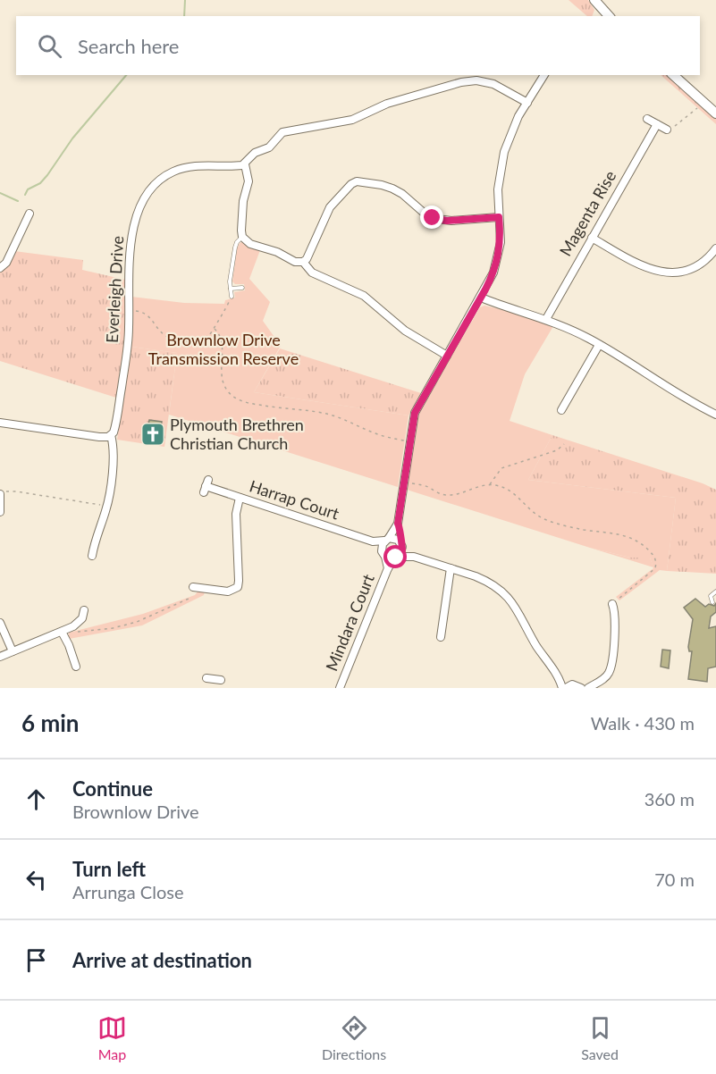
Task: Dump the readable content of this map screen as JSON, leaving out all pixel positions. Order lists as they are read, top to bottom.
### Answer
{
  "streets": {
    "street": [
      "Magenta Rise",
      "Everleigh Drive",
      "Harrap Court",
      "Mindara Court"
    ]
  },
  "crossings": [
    ["Harrap Court", "Mindara Court"]
  ],
  "parks": ["Brownlow Drive Transmission Reserve"],
  "places": {
    "church": ["Plymouth Brethren Christian Church"]
  },
  "page": {
    "search": "Search here",
    "heading": ["6 min", "Walk · 430 m"],
    "list": [
      ["Continue", "Brownlow Drive", "360 m"],
      ["Turn left", "Arrunga Close", "70 m"],
      "Arrive at destination"
    ],
    "nav": ["Map", "Directions", "Saved"]
  }
}
